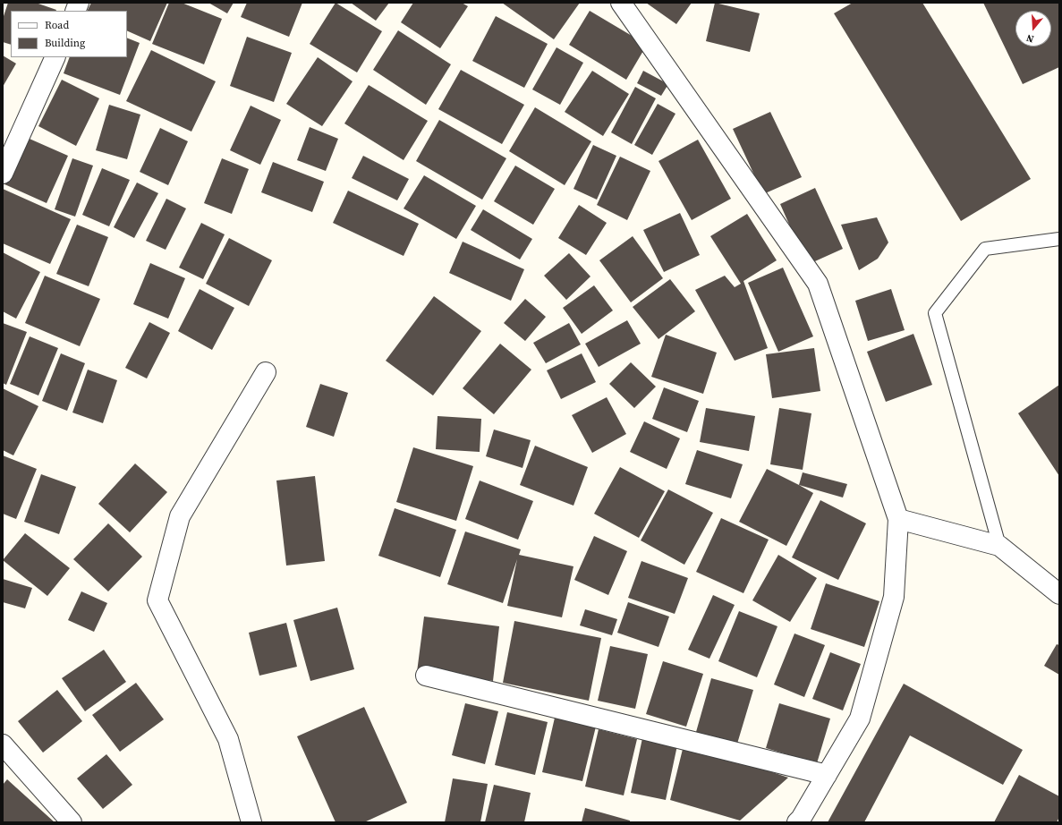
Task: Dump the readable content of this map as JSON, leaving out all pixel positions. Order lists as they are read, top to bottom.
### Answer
{
  "legend": ["Road", "Building"],
  "north": "bottom"
}
